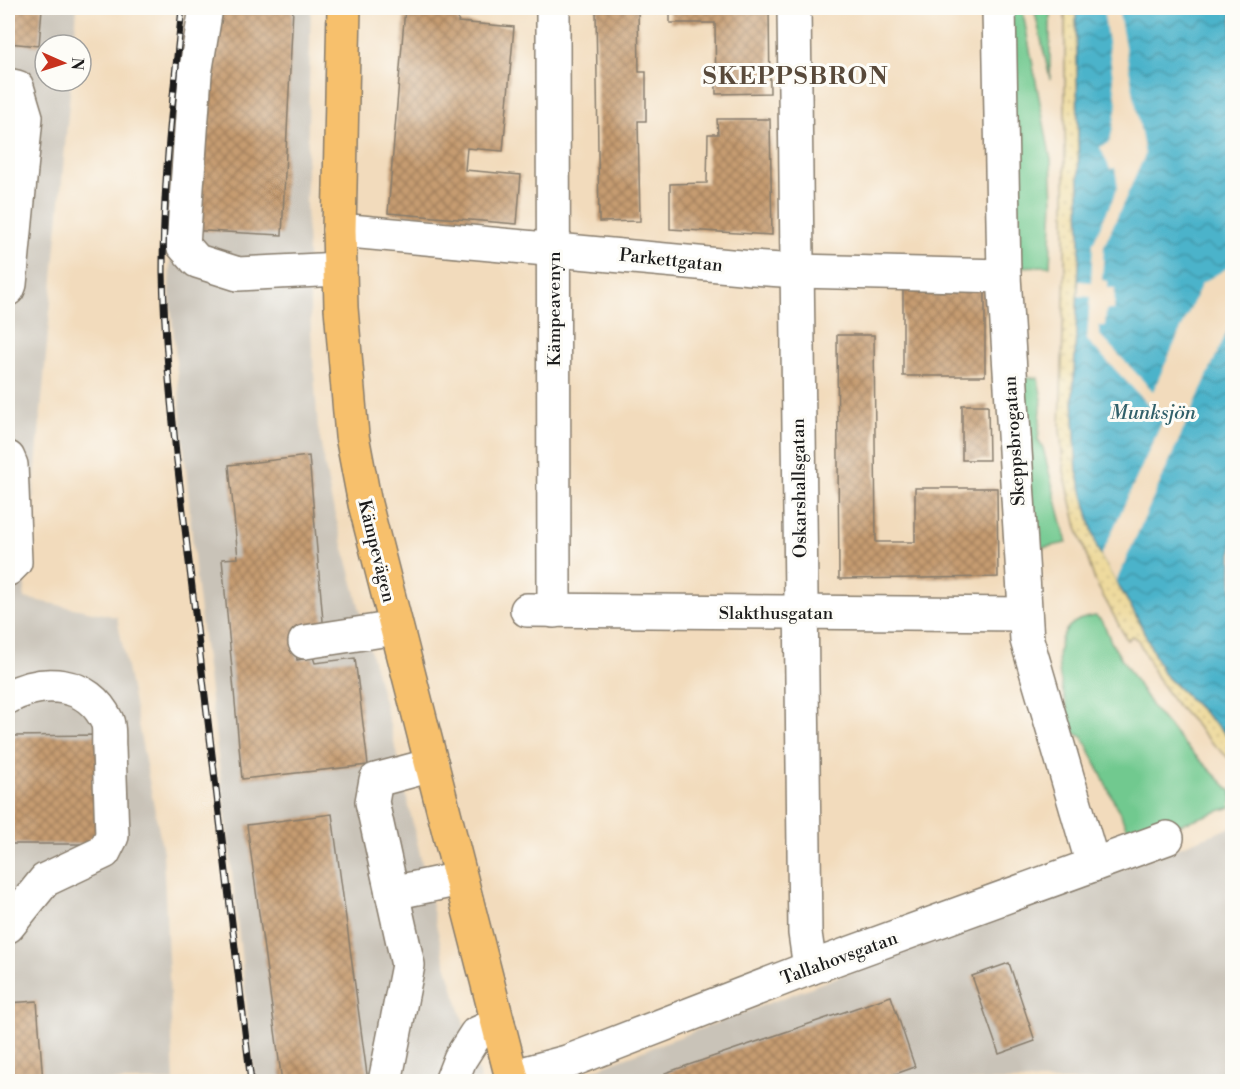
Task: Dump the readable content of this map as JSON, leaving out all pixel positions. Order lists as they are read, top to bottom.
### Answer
{
  "streets": {
    "main road": ["Kämpevägen"],
    "street": [
      "Parkettgatan",
      "Kämpeavenyn",
      "Skeppsbrogatan",
      "Oskarshallsgatan",
      "Slakthusgatan",
      "Tallahovsgatan"
    ]
  },
  "crossings": [
    ["Parkettgatan", "Kämpeavenyn"],
    ["Parkettgatan", "Skeppsbrogatan"],
    ["Parkettgatan", "Oskarshallsgatan"],
    ["Parkettgatan", "Kämpevägen"],
    ["Kämpeavenyn", "Slakthusgatan"],
    ["Skeppsbrogatan", "Slakthusgatan"],
    ["Skeppsbrogatan", "Tallahovsgatan"],
    ["Oskarshallsgatan", "Slakthusgatan"],
    ["Oskarshallsgatan", "Tallahovsgatan"],
    ["Kämpevägen", "Tallahovsgatan"]
  ],
  "districts": ["SKEPPSBRON"],
  "water": ["Munksjön"],
  "north": "right"
}
